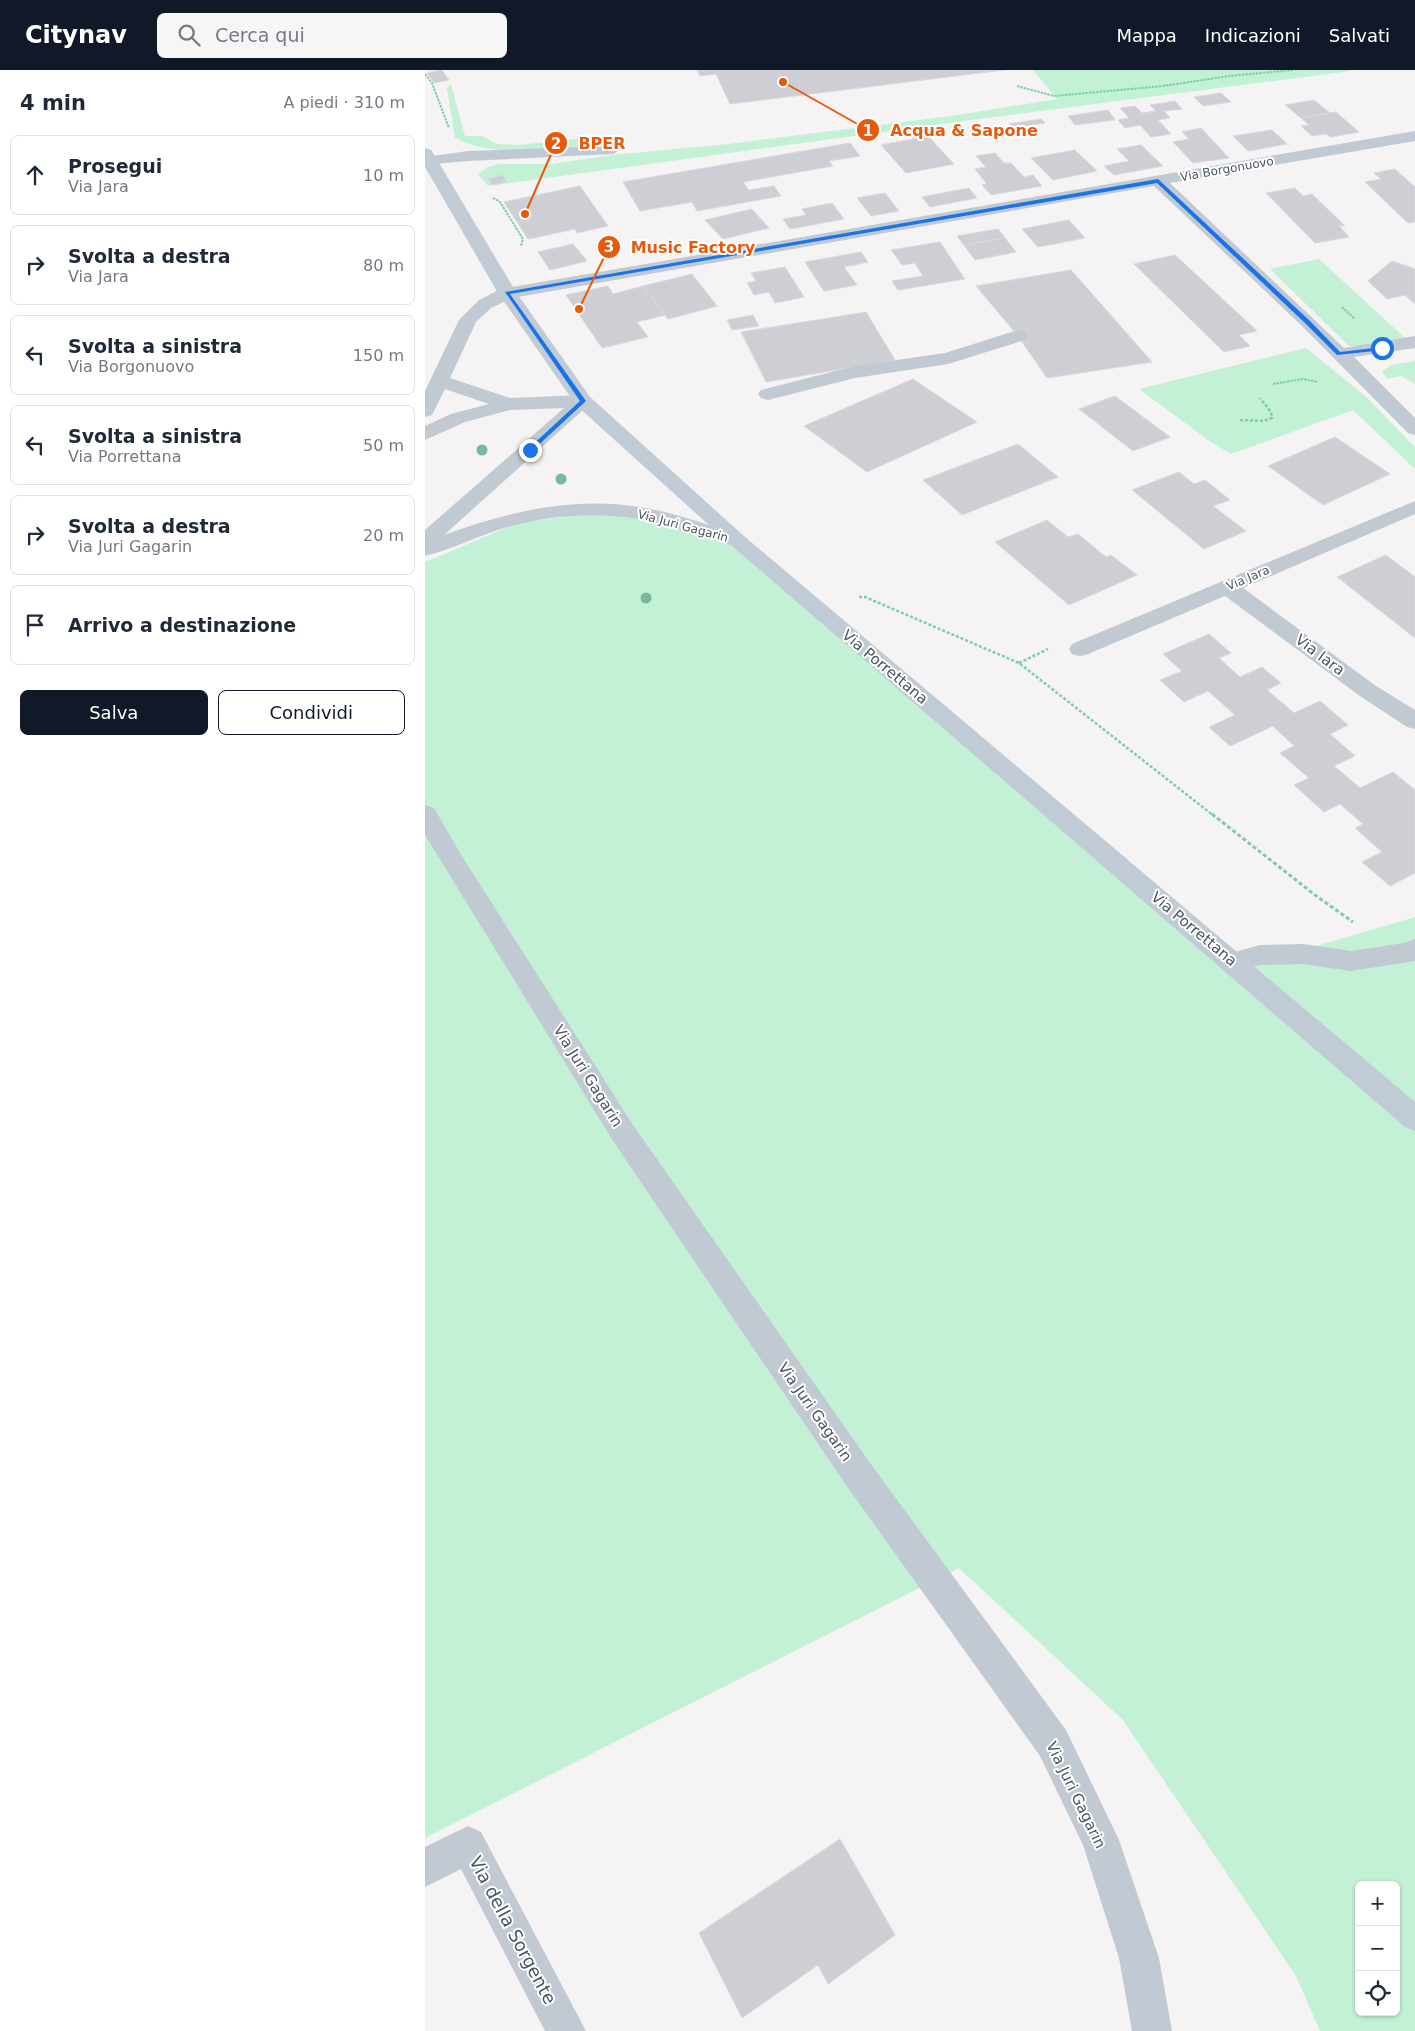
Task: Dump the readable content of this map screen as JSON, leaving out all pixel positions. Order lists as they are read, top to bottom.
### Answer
{
  "streets": {
    "main road": ["Via Porrettana"],
    "street": [
      "Via Borgonuovo",
      "Via Juri Gagarin",
      "Via Jara",
      "Via Iara",
      "Via della Sorgente"
    ]
  },
  "crossings": [
    ["Via Borgonuovo", "Via Porrettana"],
    ["Via Juri Gagarin", "Via Porrettana"],
    ["Via Jara", "Via Iara"]
  ],
  "places": ["Acqua & Sapone", "BPER", "Music Factory"],
  "page": {
    "header": "Citynav",
    "search": "Cerca qui",
    "nav": ["Mappa", "Indicazioni", "Salvati"],
    "heading": ["4 min", "A piedi · 310 m"],
    "list": [
      ["Prosegui", "Via Jara", "10 m"],
      ["Svolta a destra", "Via Jara", "80 m"],
      ["Svolta a sinistra", "Via Borgonuovo", "150 m"],
      ["Svolta a sinistra", "Via Porrettana", "50 m"],
      ["Svolta a destra", "Via Juri Gagarin", "20 m"],
      "Arrivo a destinazione"
    ],
    "buttons": ["Salva", "Condividi"],
    "map_buttons": ["+", "−"]
  }
}
